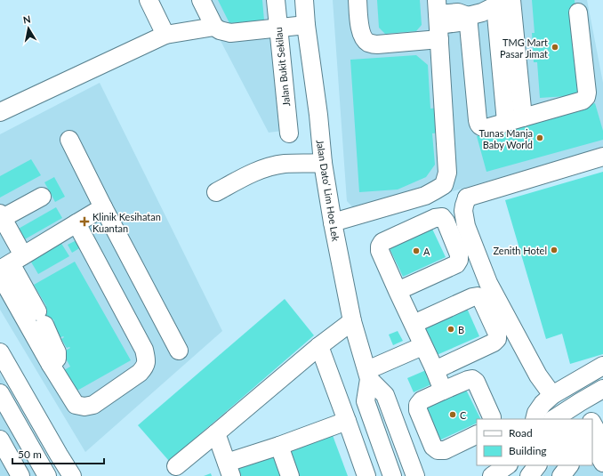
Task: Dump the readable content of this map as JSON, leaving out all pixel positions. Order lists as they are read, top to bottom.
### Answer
{
  "streets": {
    "street": ["Jalan Bukit Sekilau", "Jalan Dato' Lim Hoe Lek"]
  },
  "places": {
    "other": [
      "TMG Mart Pasar Jimat",
      "Tunas Manja Baby World",
      "Zenith Hotel",
      "A",
      "B",
      "C"
    ],
    "health": ["Klinik Kesihatan Kuantan"]
  },
  "legend": ["Road", "Building"],
  "scale_bar": "50 m",
  "north": "top"
}
